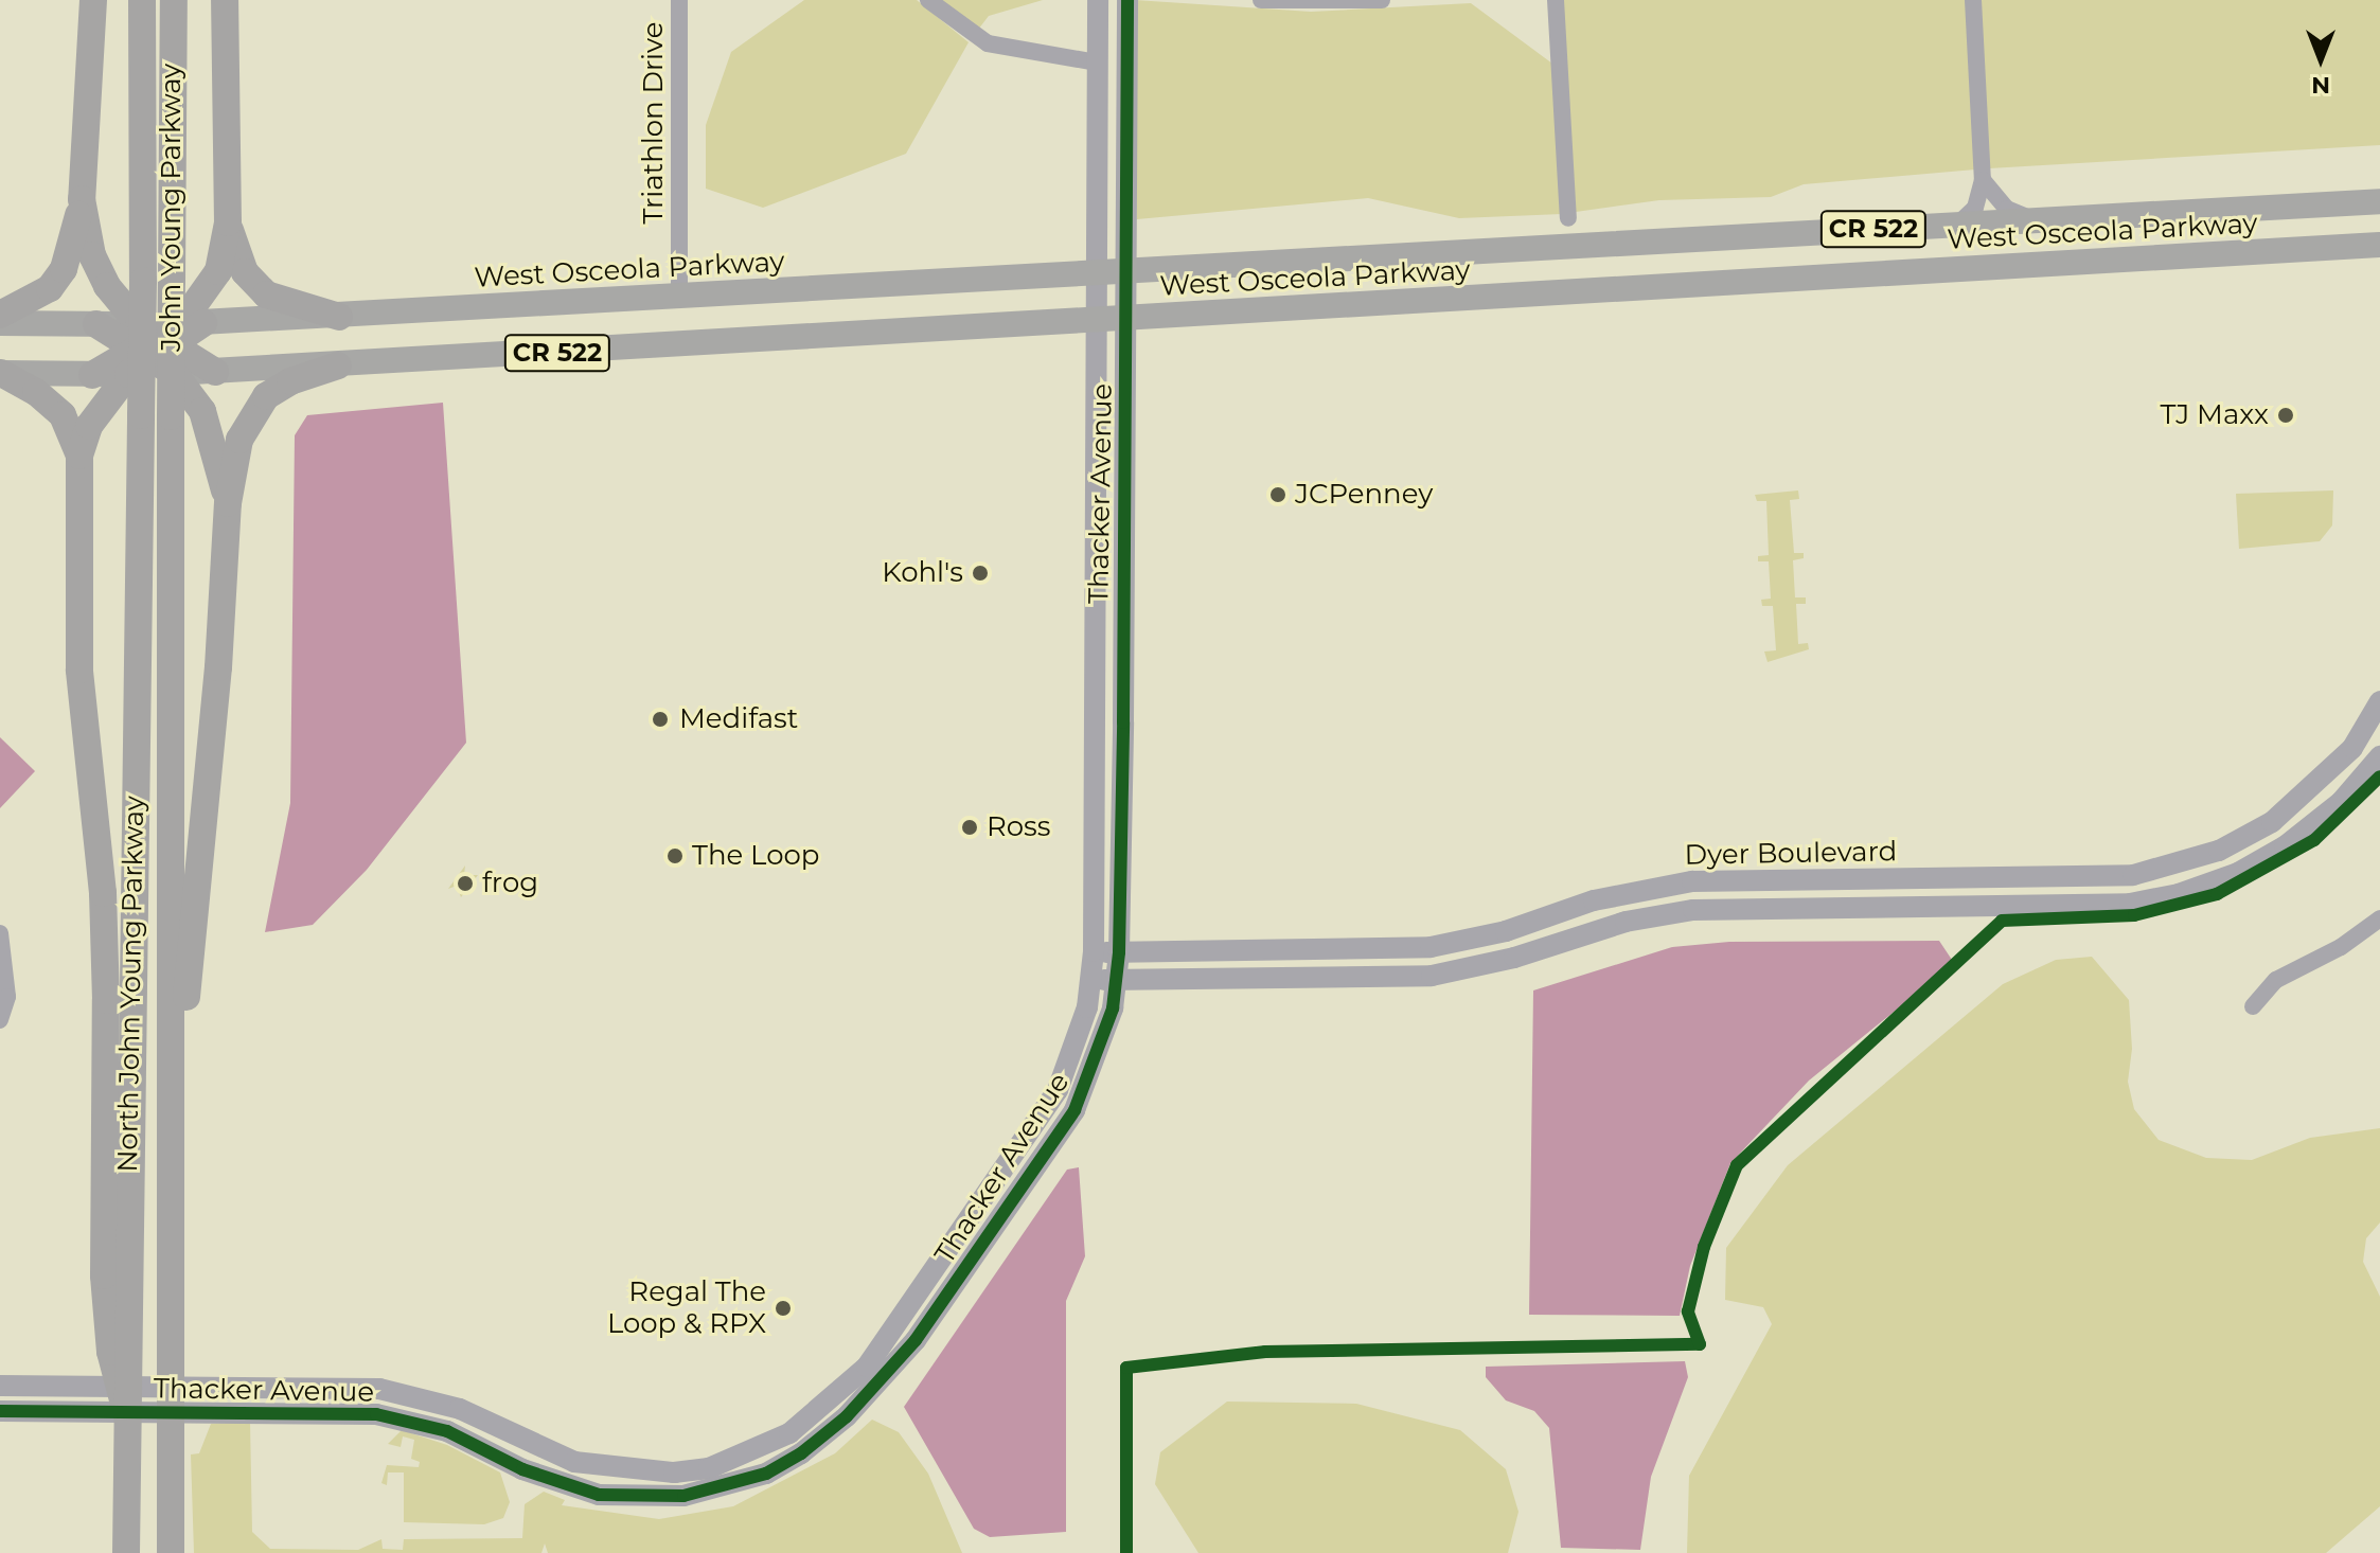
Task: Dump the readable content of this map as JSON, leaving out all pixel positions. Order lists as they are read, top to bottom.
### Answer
{
  "streets": {
    "highway": ["John Young Parkway", "North John Young Parkway"],
    "main road": ["CR 522", "West Osceola Parkway"],
    "street": ["Triathlon Drive", "Thacker Avenue", "Dyer Boulevard"]
  },
  "crossings": [
    ["Triathlon Drive", "West Osceola Parkway"],
    ["John Young Parkway", "North John Young Parkway"],
    ["West Osceola Parkway", "Thacker Avenue"],
    ["Thacker Avenue", "Dyer Boulevard"],
    ["Thacker Avenue", "North John Young Parkway"]
  ],
  "places": [
    "TJ Maxx",
    "JCPenney",
    "Kohl's",
    "Medifast",
    "Ross",
    "The Loop",
    "frog",
    "Regal The Loop & RPX"
  ],
  "north": "bottom"
}
